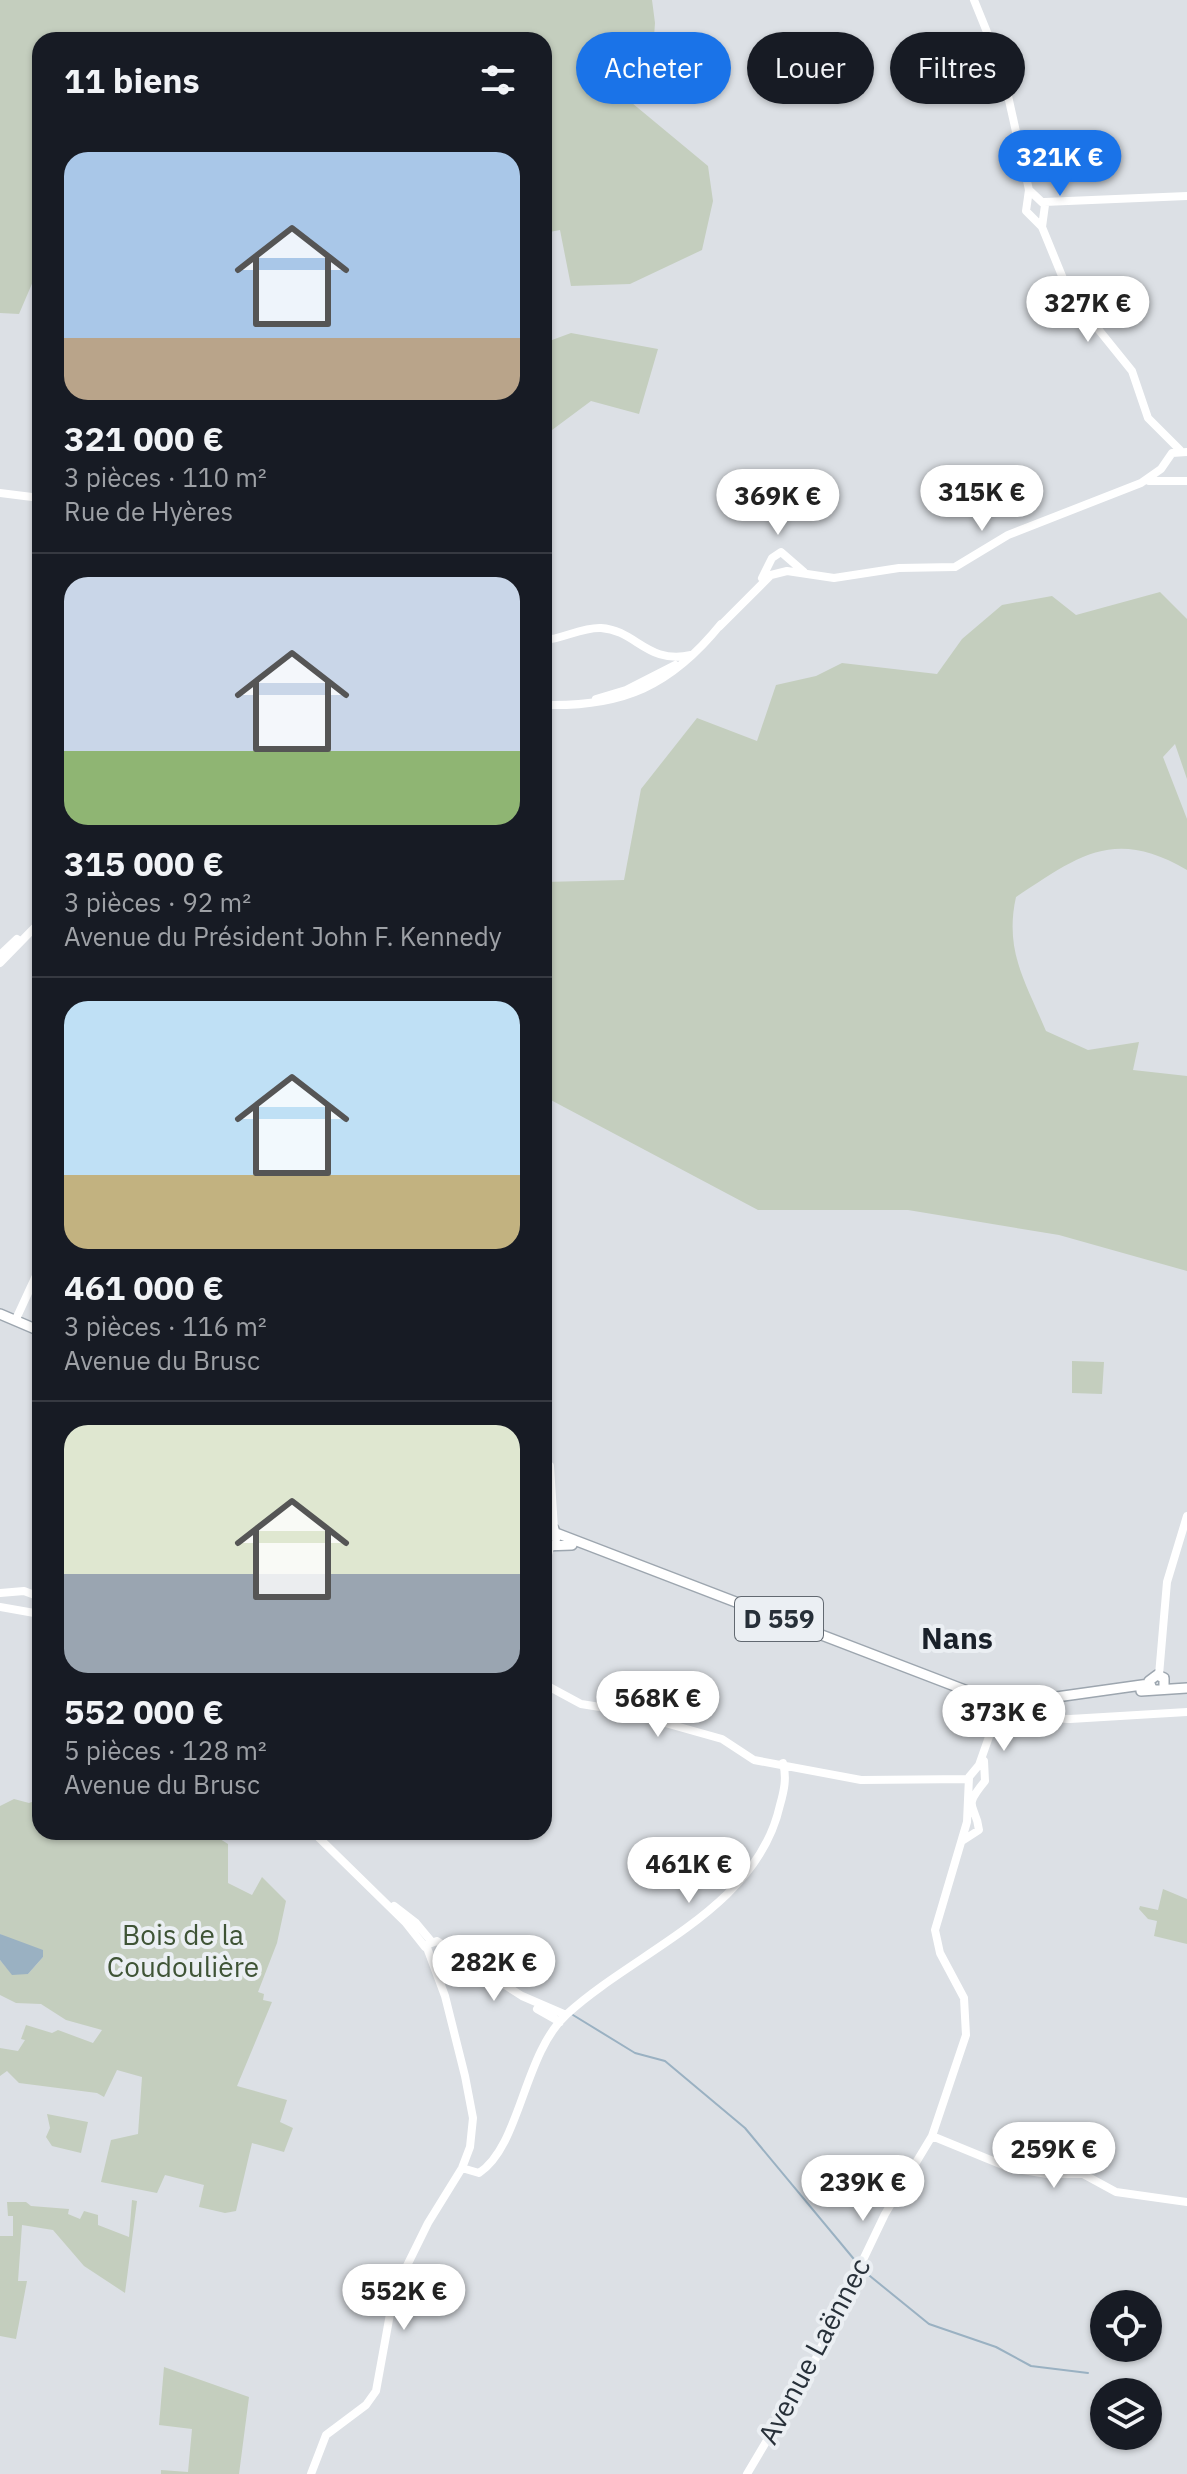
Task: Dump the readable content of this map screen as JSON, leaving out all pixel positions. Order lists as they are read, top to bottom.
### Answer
{
  "streets": {
    "main road": ["D 559"],
    "street": ["Avenue Laënnec"]
  },
  "districts": ["Nans"],
  "parks": ["Bois de la Coudoulière"],
  "page": {
    "chip": ["Acheter", "Louer", "Filtres"],
    "heading": "11 biens",
    "list": [
      {
        "name": "321 000 €",
        "note": "3 pièces · 110 m² · Rue de Hyères"
      },
      {
        "name": "315 000 €",
        "note": "3 pièces · 92 m² · Avenue du Président John F. Kennedy"
      },
      {
        "name": "461 000 €",
        "note": "3 pièces · 116 m² · Avenue du Brusc"
      },
      {
        "name": "552 000 €",
        "note": "5 pièces · 128 m² · Avenue du Brusc"
      }
    ],
    "price": [
      "321K €",
      "327K €",
      "315K €",
      "369K €",
      "568K €",
      "373K €",
      "461K €",
      "282K €",
      "259K €",
      "239K €",
      "552K €"
    ]
  }
}
